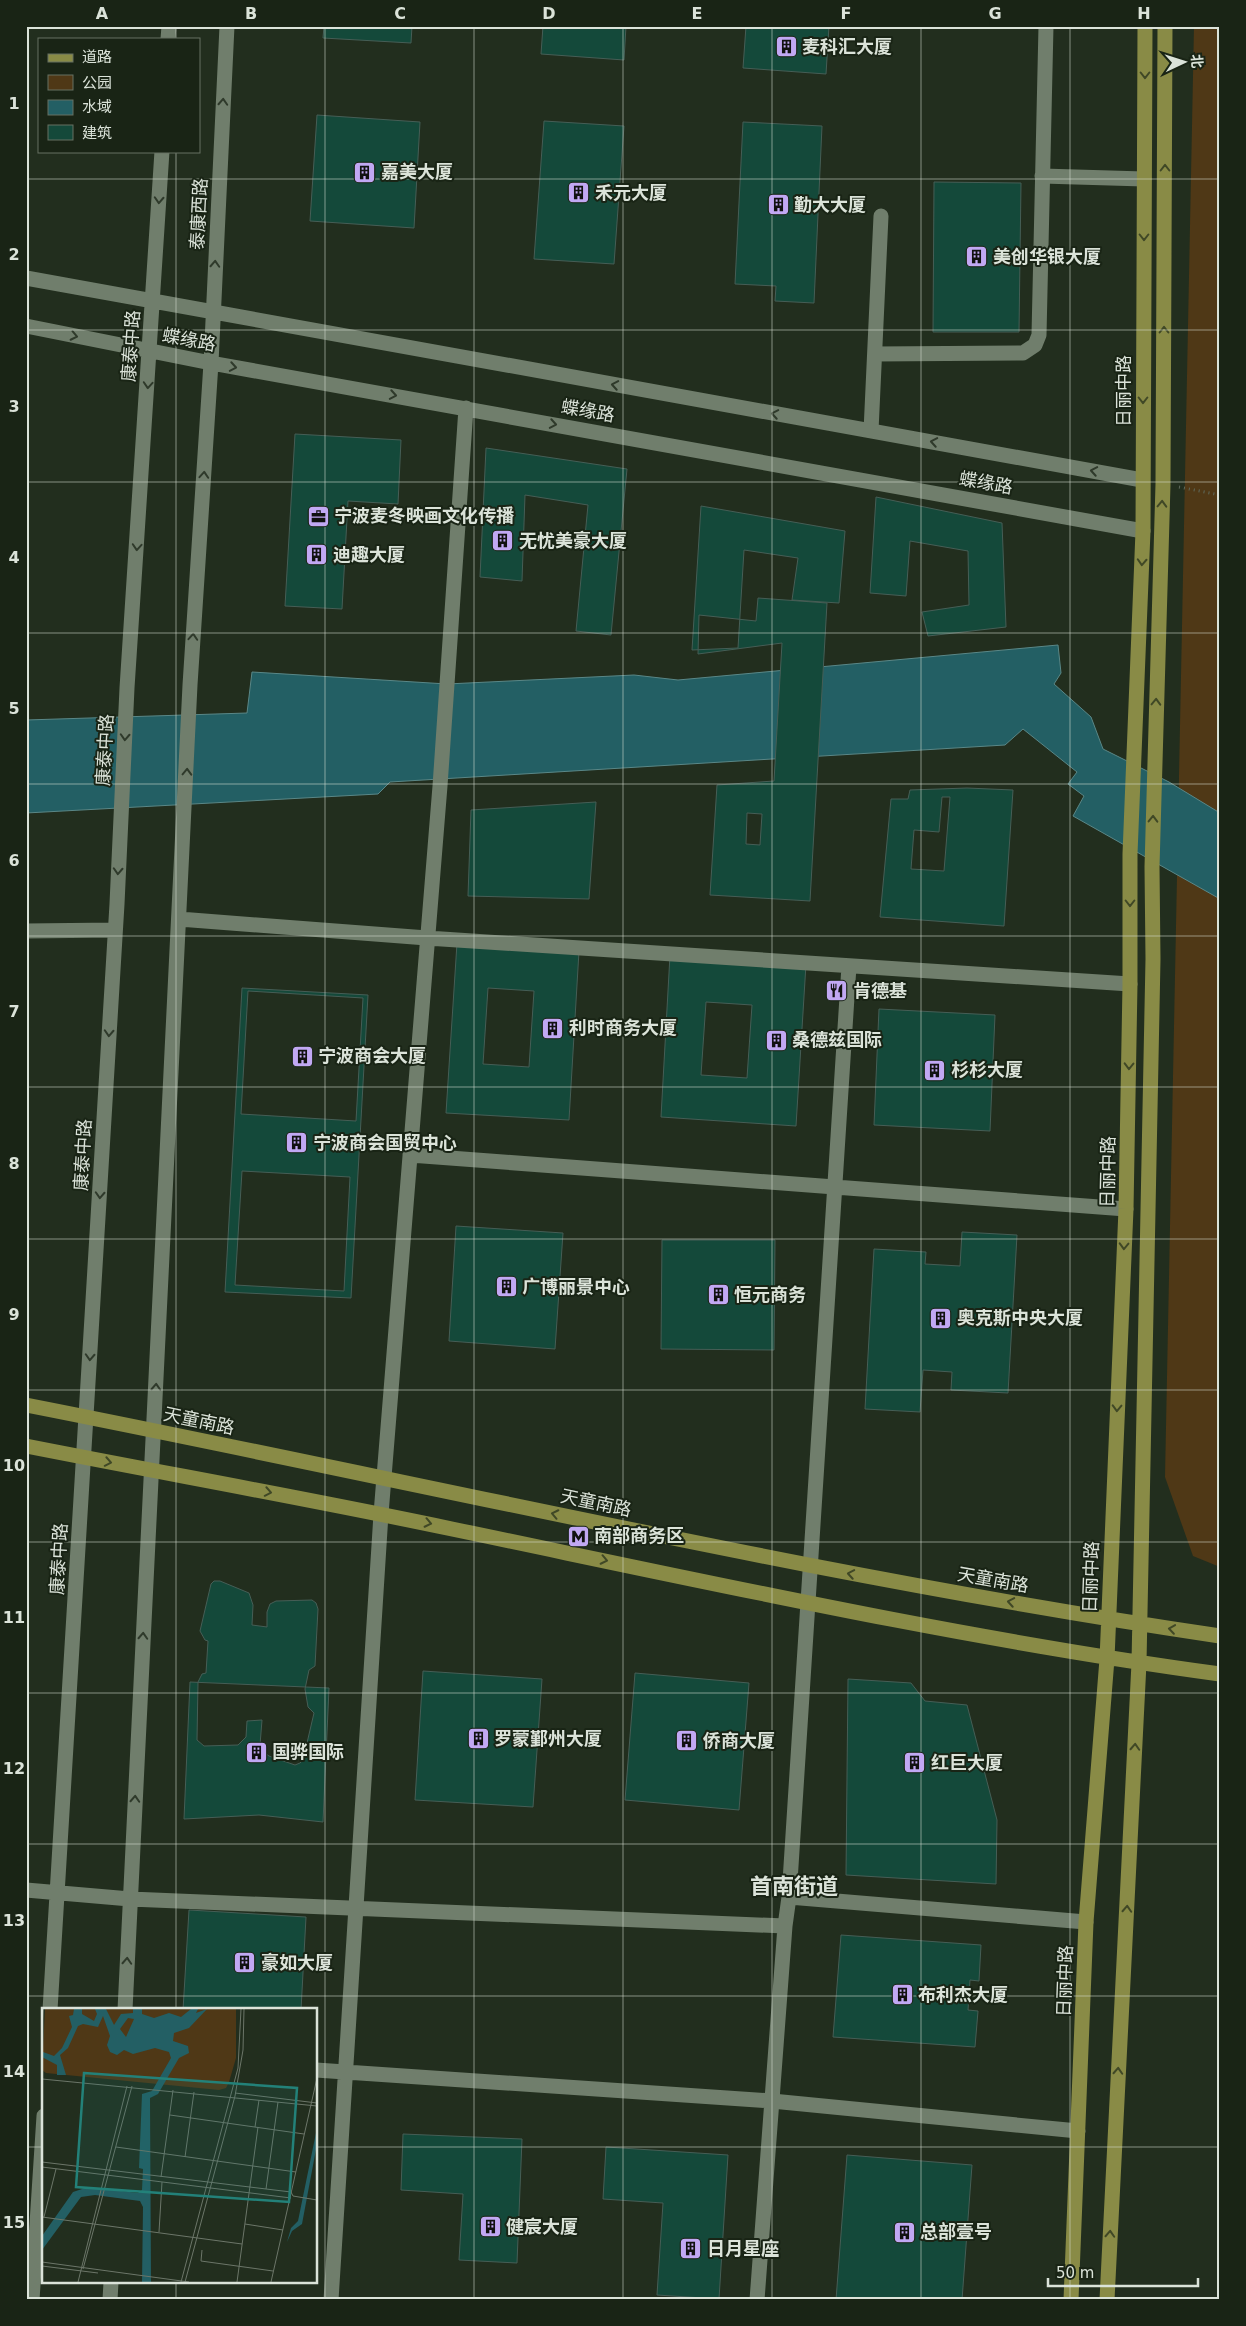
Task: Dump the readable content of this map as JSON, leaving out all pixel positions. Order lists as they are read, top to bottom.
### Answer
{
  "streets": {
    "main road": ["日丽中路", "天童南路"],
    "street": ["泰康西路", "蝶缘路", "康泰中路"]
  },
  "crossings": [
    ["泰康西路", "蝶缘路"],
    ["蝶缘路", "康泰中路"],
    ["蝶缘路", "日丽中路"],
    ["康泰中路", "天童南路"],
    ["日丽中路", "天童南路"]
  ],
  "districts": ["首南街道"],
  "places": {
    "building": [
      "麦科汇大厦",
      "嘉美大厦",
      "禾元大厦",
      "勤大大厦",
      "美创华银大厦",
      "无忧美豪大厦",
      "迪趣大厦",
      "利时商务大厦",
      "桑德兹国际",
      "宁波商会大厦",
      "杉杉大厦",
      "宁波商会国贸中心",
      "广博丽景中心",
      "恒元商务",
      "奥克斯中央大厦",
      "罗蒙鄞州大厦",
      "侨商大厦",
      "国骅国际",
      "红巨大厦",
      "豪如大厦",
      "布利杰大厦",
      "健宸大厦",
      "总部壹号",
      "日月星座"
    ],
    "office": ["宁波麦冬映画文化传播"],
    "restaurant": ["肯德基"],
    "metro station": ["南部商务区"]
  },
  "legend": [
    "道路",
    "公园",
    "水域",
    "建筑"
  ],
  "scale_bar": "50 m",
  "north": "right",
  "grid": {
    "columns": [
      "A",
      "B",
      "C",
      "D",
      "E",
      "F",
      "G",
      "H"
    ],
    "rows": [
      "1",
      "2",
      "3",
      "4",
      "5",
      "6",
      "7",
      "8",
      "9",
      "10",
      "11",
      "12",
      "13",
      "14",
      "15"
    ]
  }
}
